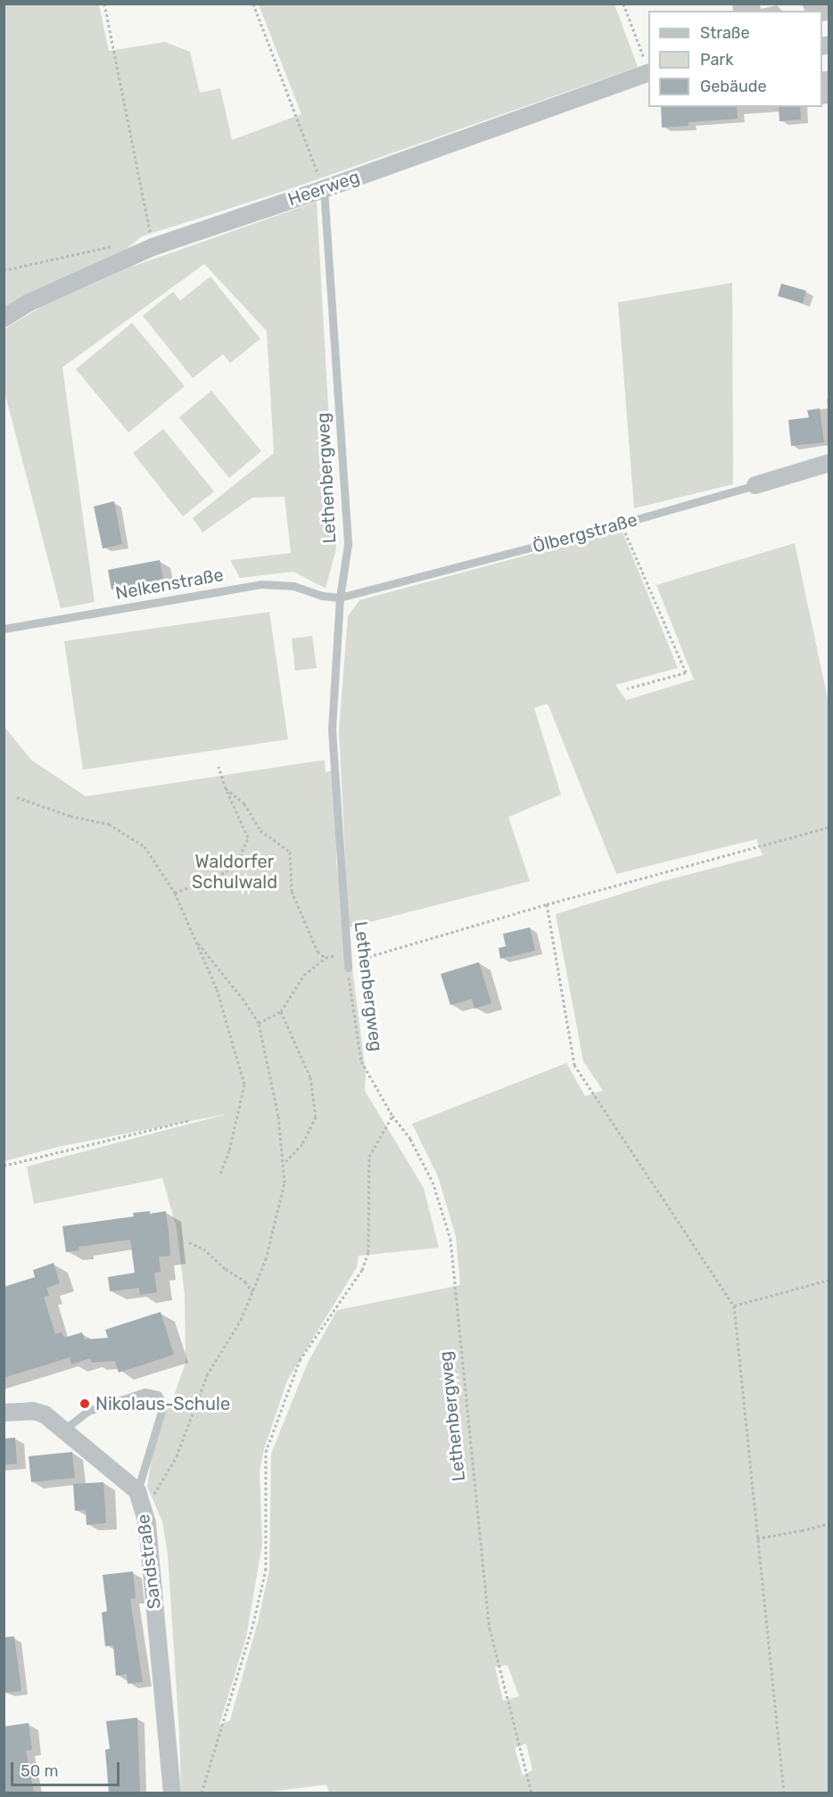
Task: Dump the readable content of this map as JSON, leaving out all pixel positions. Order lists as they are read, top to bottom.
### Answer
{
  "streets": {
    "street": ["Heerweg", "Ölbergstraße", "Sandstraße"],
    "lane": ["Lethenbergweg", "Nelkenstraße"]
  },
  "crossings": [
    ["Heerweg", "Lethenbergweg"],
    ["Lethenbergweg", "Ölbergstraße"],
    ["Lethenbergweg", "Nelkenstraße"],
    ["Ölbergstraße", "Nelkenstraße"]
  ],
  "parks": ["Waldorfer Schulwald"],
  "places": ["Nikolaus-Schule"],
  "legend": ["Straße", "Park", "Gebäude"],
  "scale_bar": "50 m"
}
